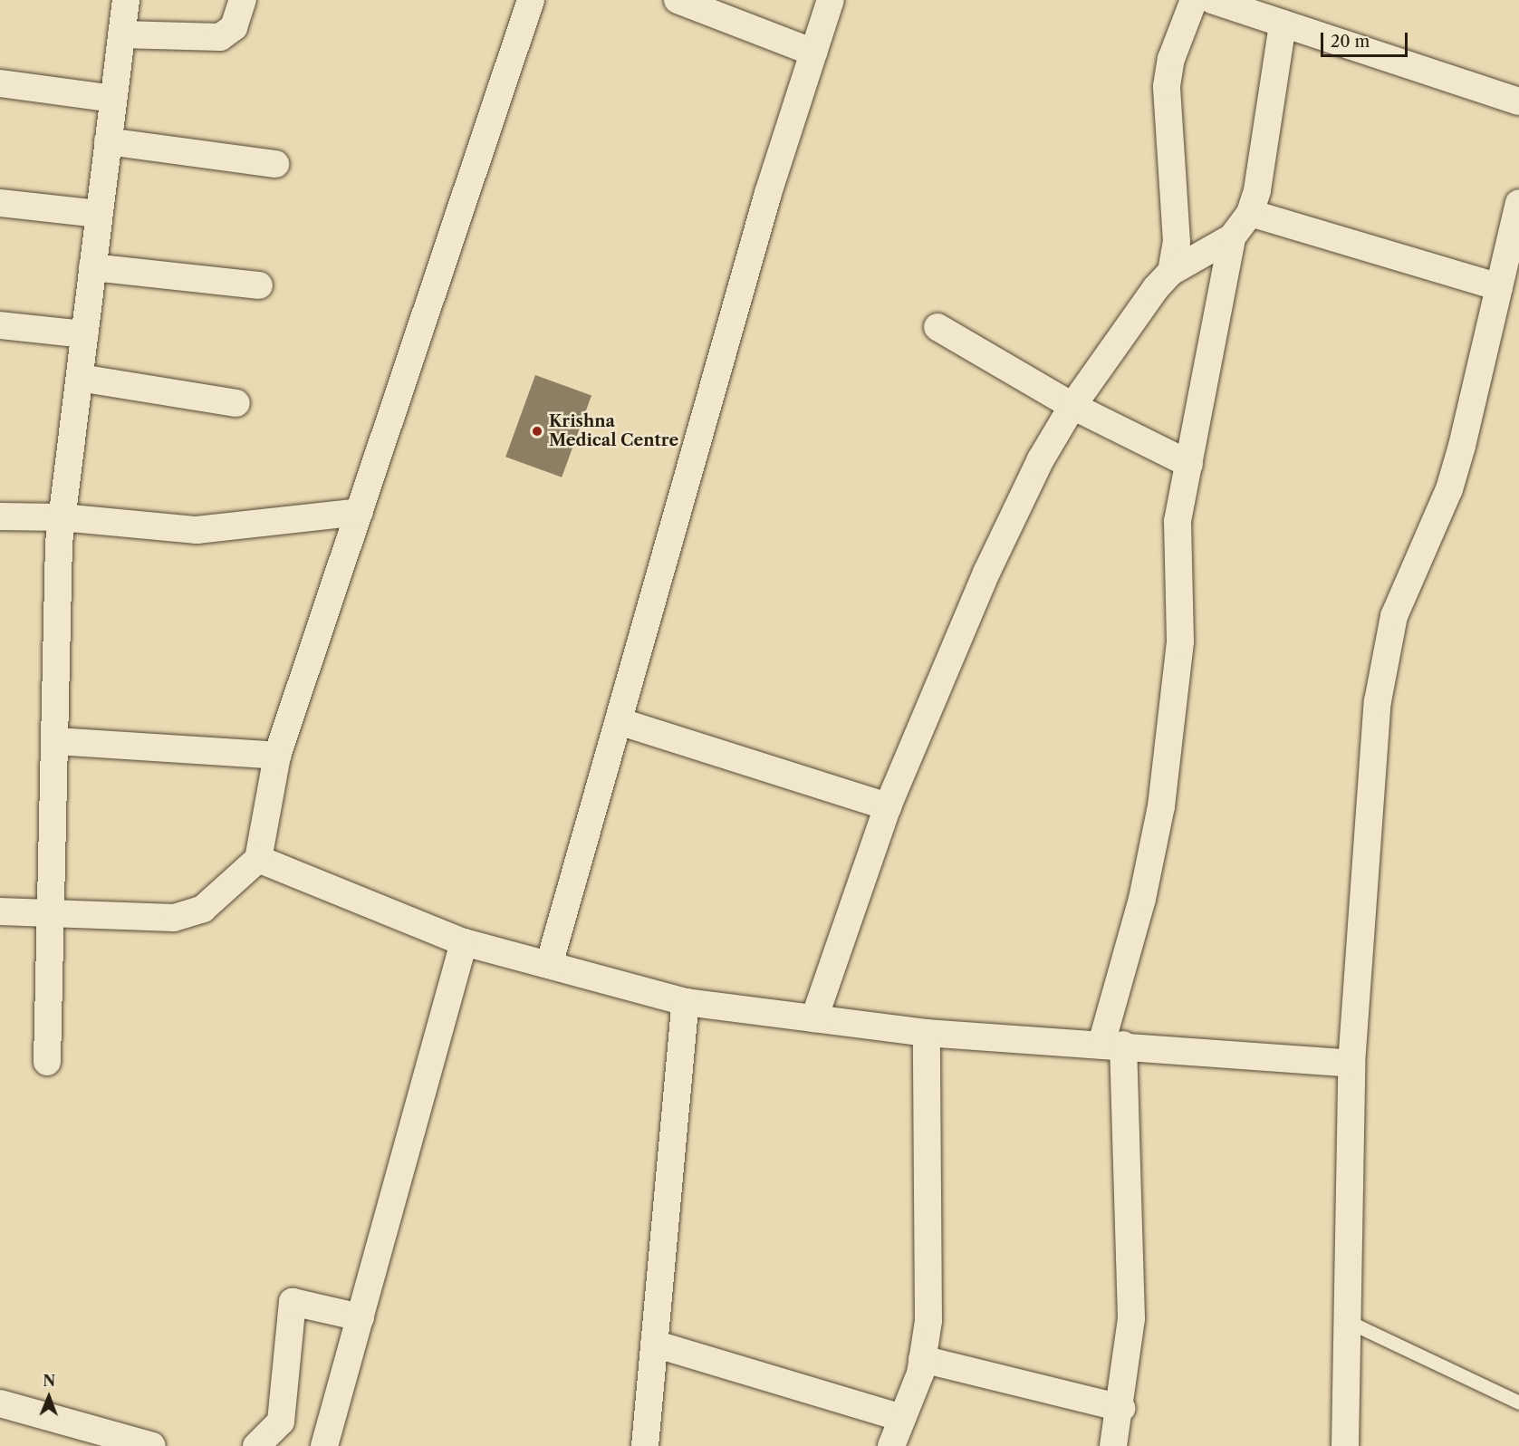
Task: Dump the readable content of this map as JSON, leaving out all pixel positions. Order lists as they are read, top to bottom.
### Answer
{
  "places": ["Krishna Medical Centre"],
  "scale_bar": "20 m",
  "north": "top"
}
